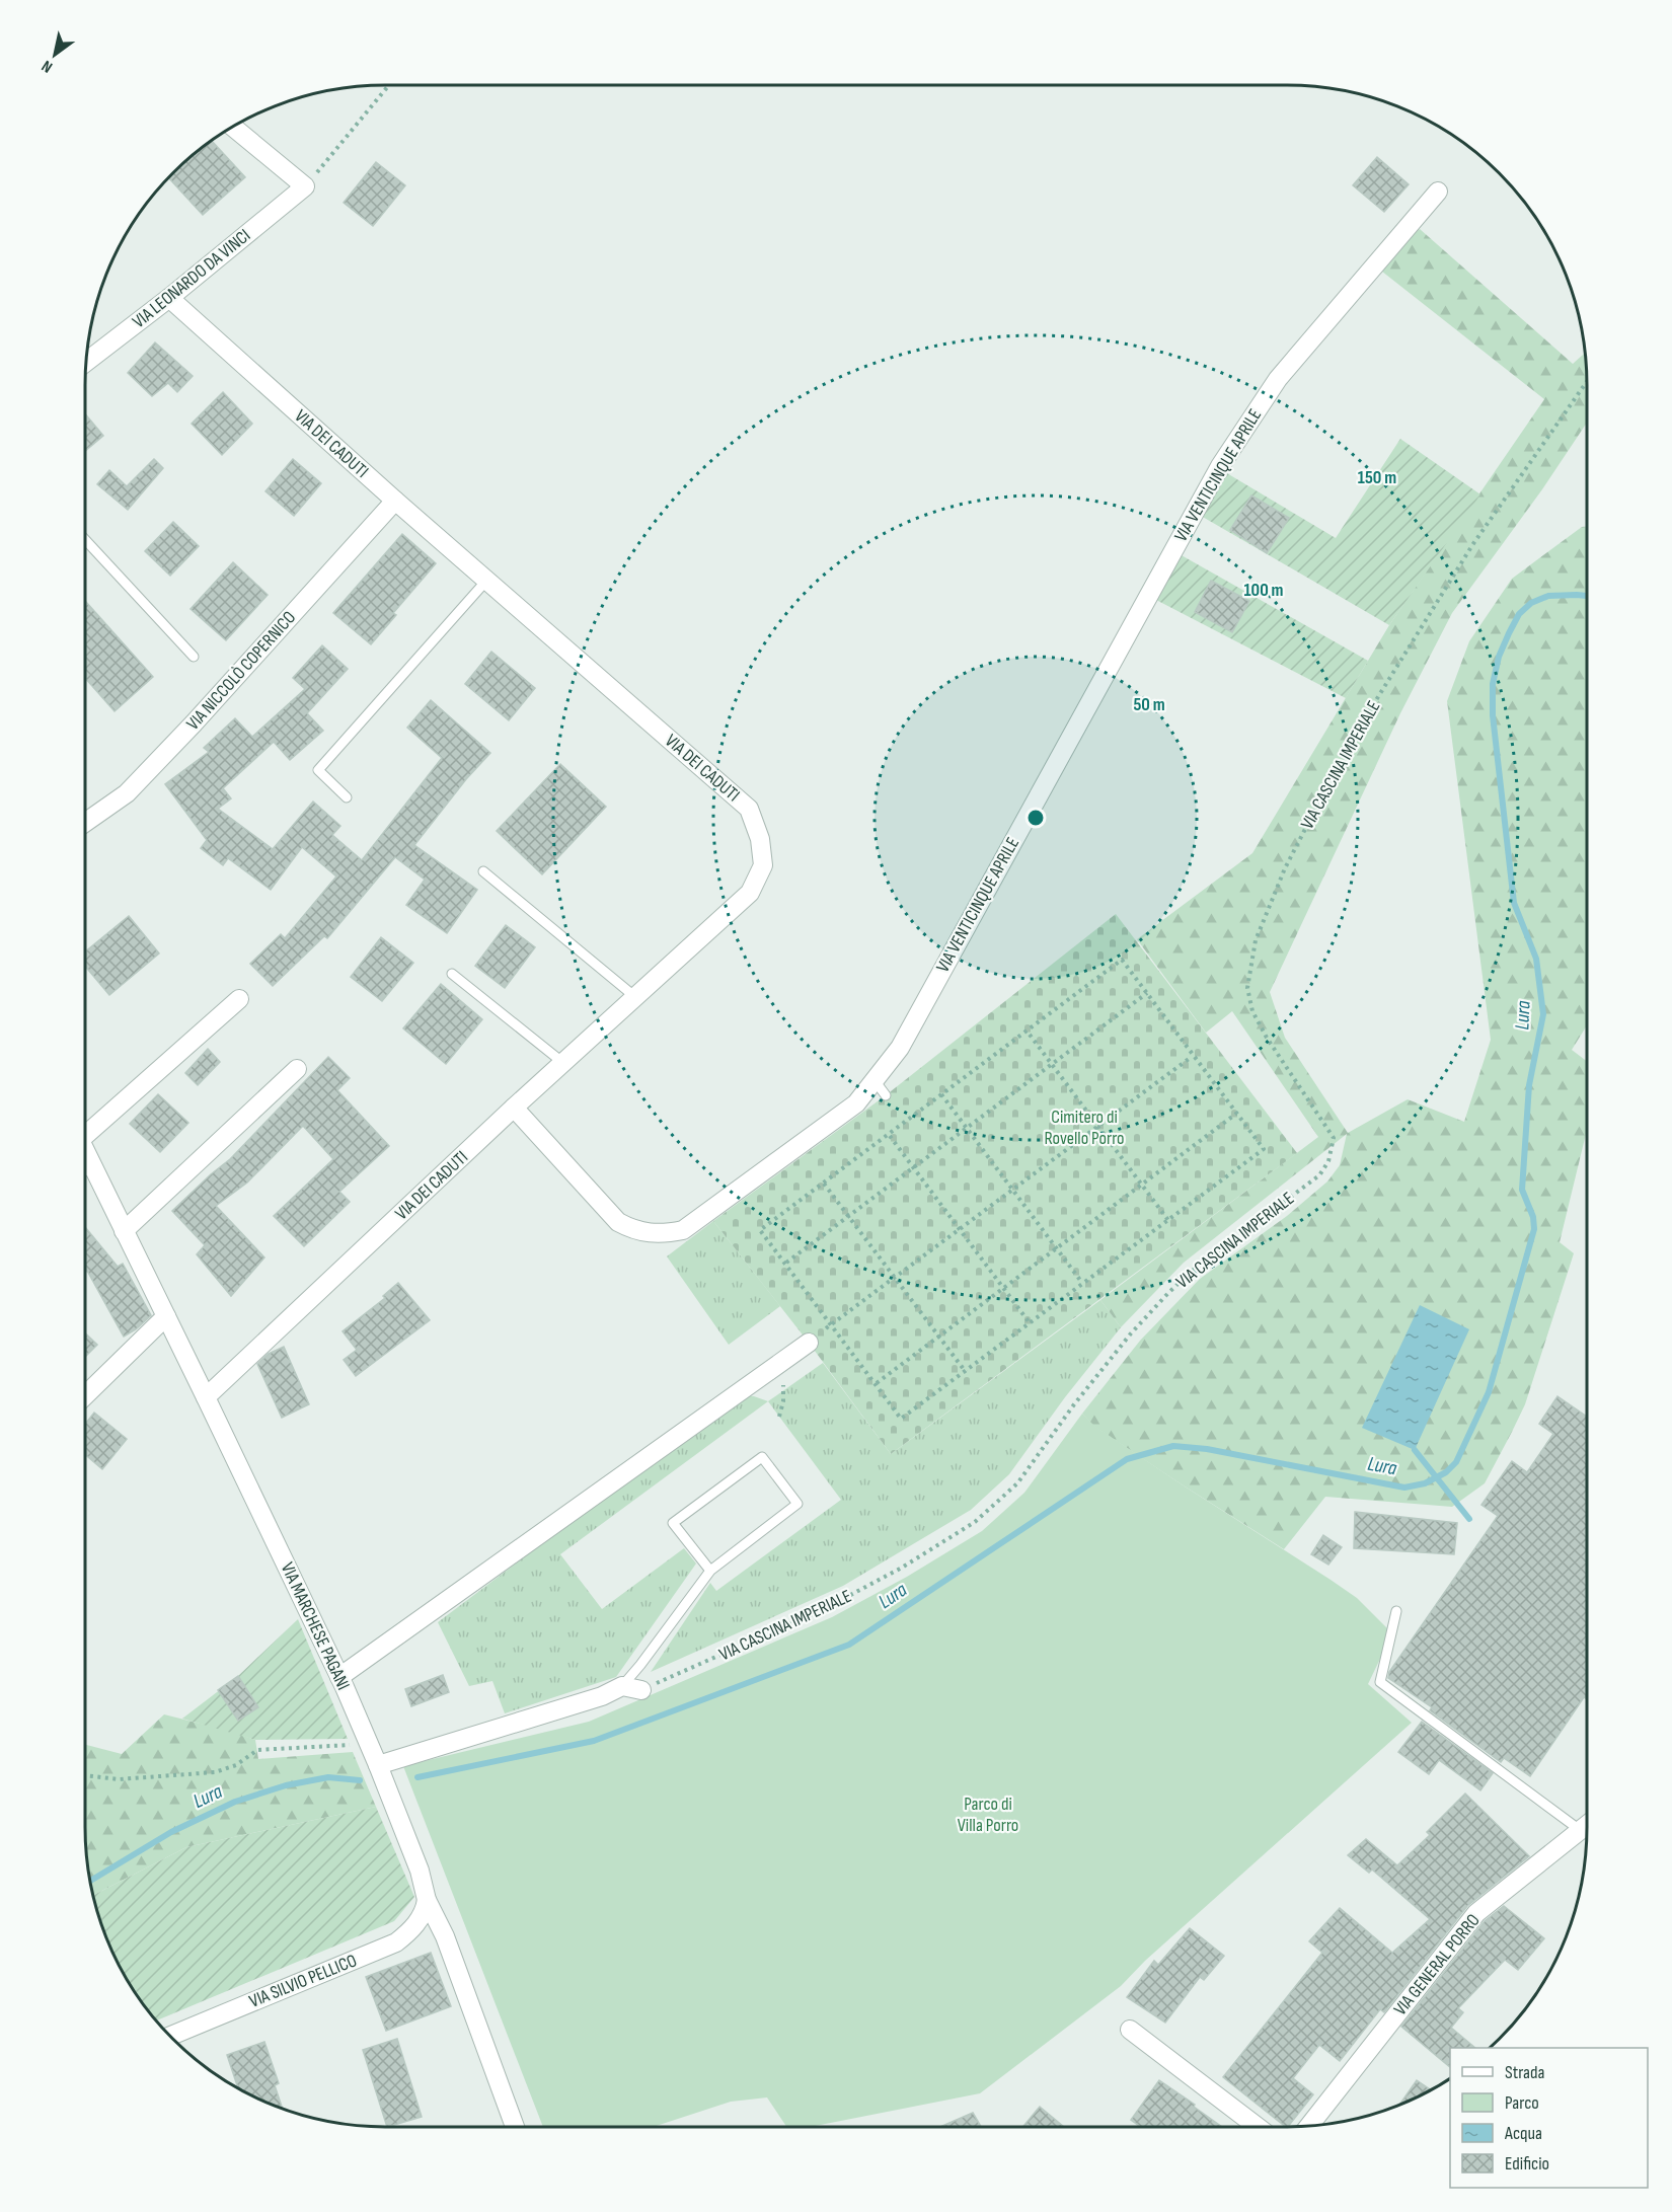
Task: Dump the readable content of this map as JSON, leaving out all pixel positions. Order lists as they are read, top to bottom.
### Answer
{
  "streets": {
    "street": [
      "VIA LEONARDO DA VINCI",
      "VIA DEI CADUTI",
      "VIA VENTICINQUE APRILE",
      "VIA NICCOLÒ COPERNICO",
      "VIA MARCHESE PAGANI",
      "VIA GENERAL PORRO",
      "VIA SILVIO PELLICO"
    ],
    "path": ["VIA CASCINA IMPERIALE"]
  },
  "crossings": [
    ["VIA LEONARDO DA VINCI", "VIA DEI CADUTI"],
    ["VIA DEI CADUTI", "VIA VENTICINQUE APRILE"],
    ["VIA DEI CADUTI", "VIA NICCOLÒ COPERNICO"],
    ["VIA DEI CADUTI", "VIA MARCHESE PAGANI"],
    ["VIA MARCHESE PAGANI", "VIA SILVIO PELLICO"]
  ],
  "water": ["Lura"],
  "parks": ["Cimitero di Rovello Porro", "Parco di Villa Porro"],
  "legend": [
    "Strada",
    "Parco",
    "Acqua",
    "Edificio"
  ],
  "north": "bottom left",
  "rings": ["150 m", "100 m", "50 m"]
}
